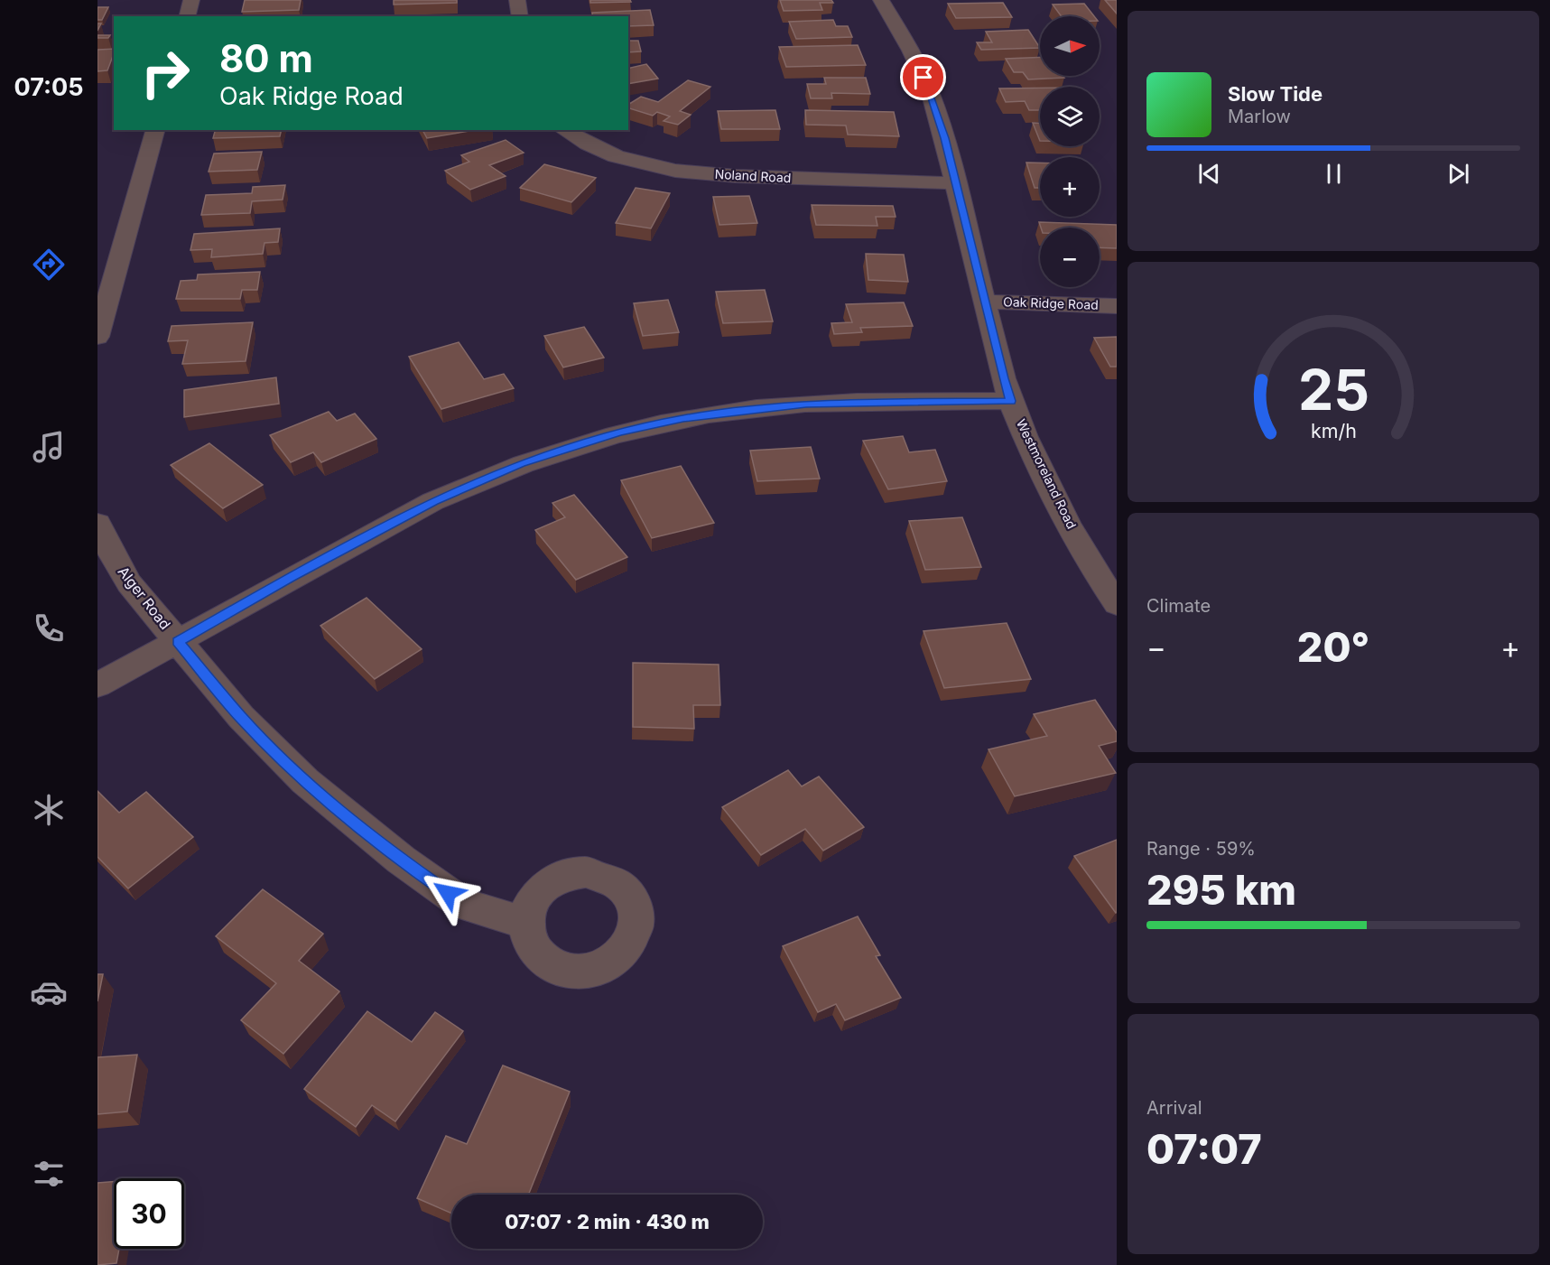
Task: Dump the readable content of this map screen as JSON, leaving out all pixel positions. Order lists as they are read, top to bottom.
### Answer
{
  "streets": {
    "street": [
      "Noland Road",
      "Oak Ridge Road",
      "Westmoreland Road",
      "Alger Road"
    ]
  },
  "crossings": [
    ["Noland Road", "Westmoreland Road"],
    ["Oak Ridge Road", "Westmoreland Road"]
  ],
  "north": "right",
  "page": {
    "tabs": "07:05",
    "map_buttons": ["+", "−"],
    "turn": ["80 m", "Oak Ridge Road"],
    "song": ["Slow Tide", "Marlow"],
    "tile": [
      "Climate",
      ["Range · 59%", "295 km"],
      ["Arrival", "07:07"]
    ],
    "heat": ["−", "20°", "+"],
    "limit": "30",
    "trip": "07:07 · 2 min · 430 m",
    "gauge": ["25", "km/h"]
  }
}
